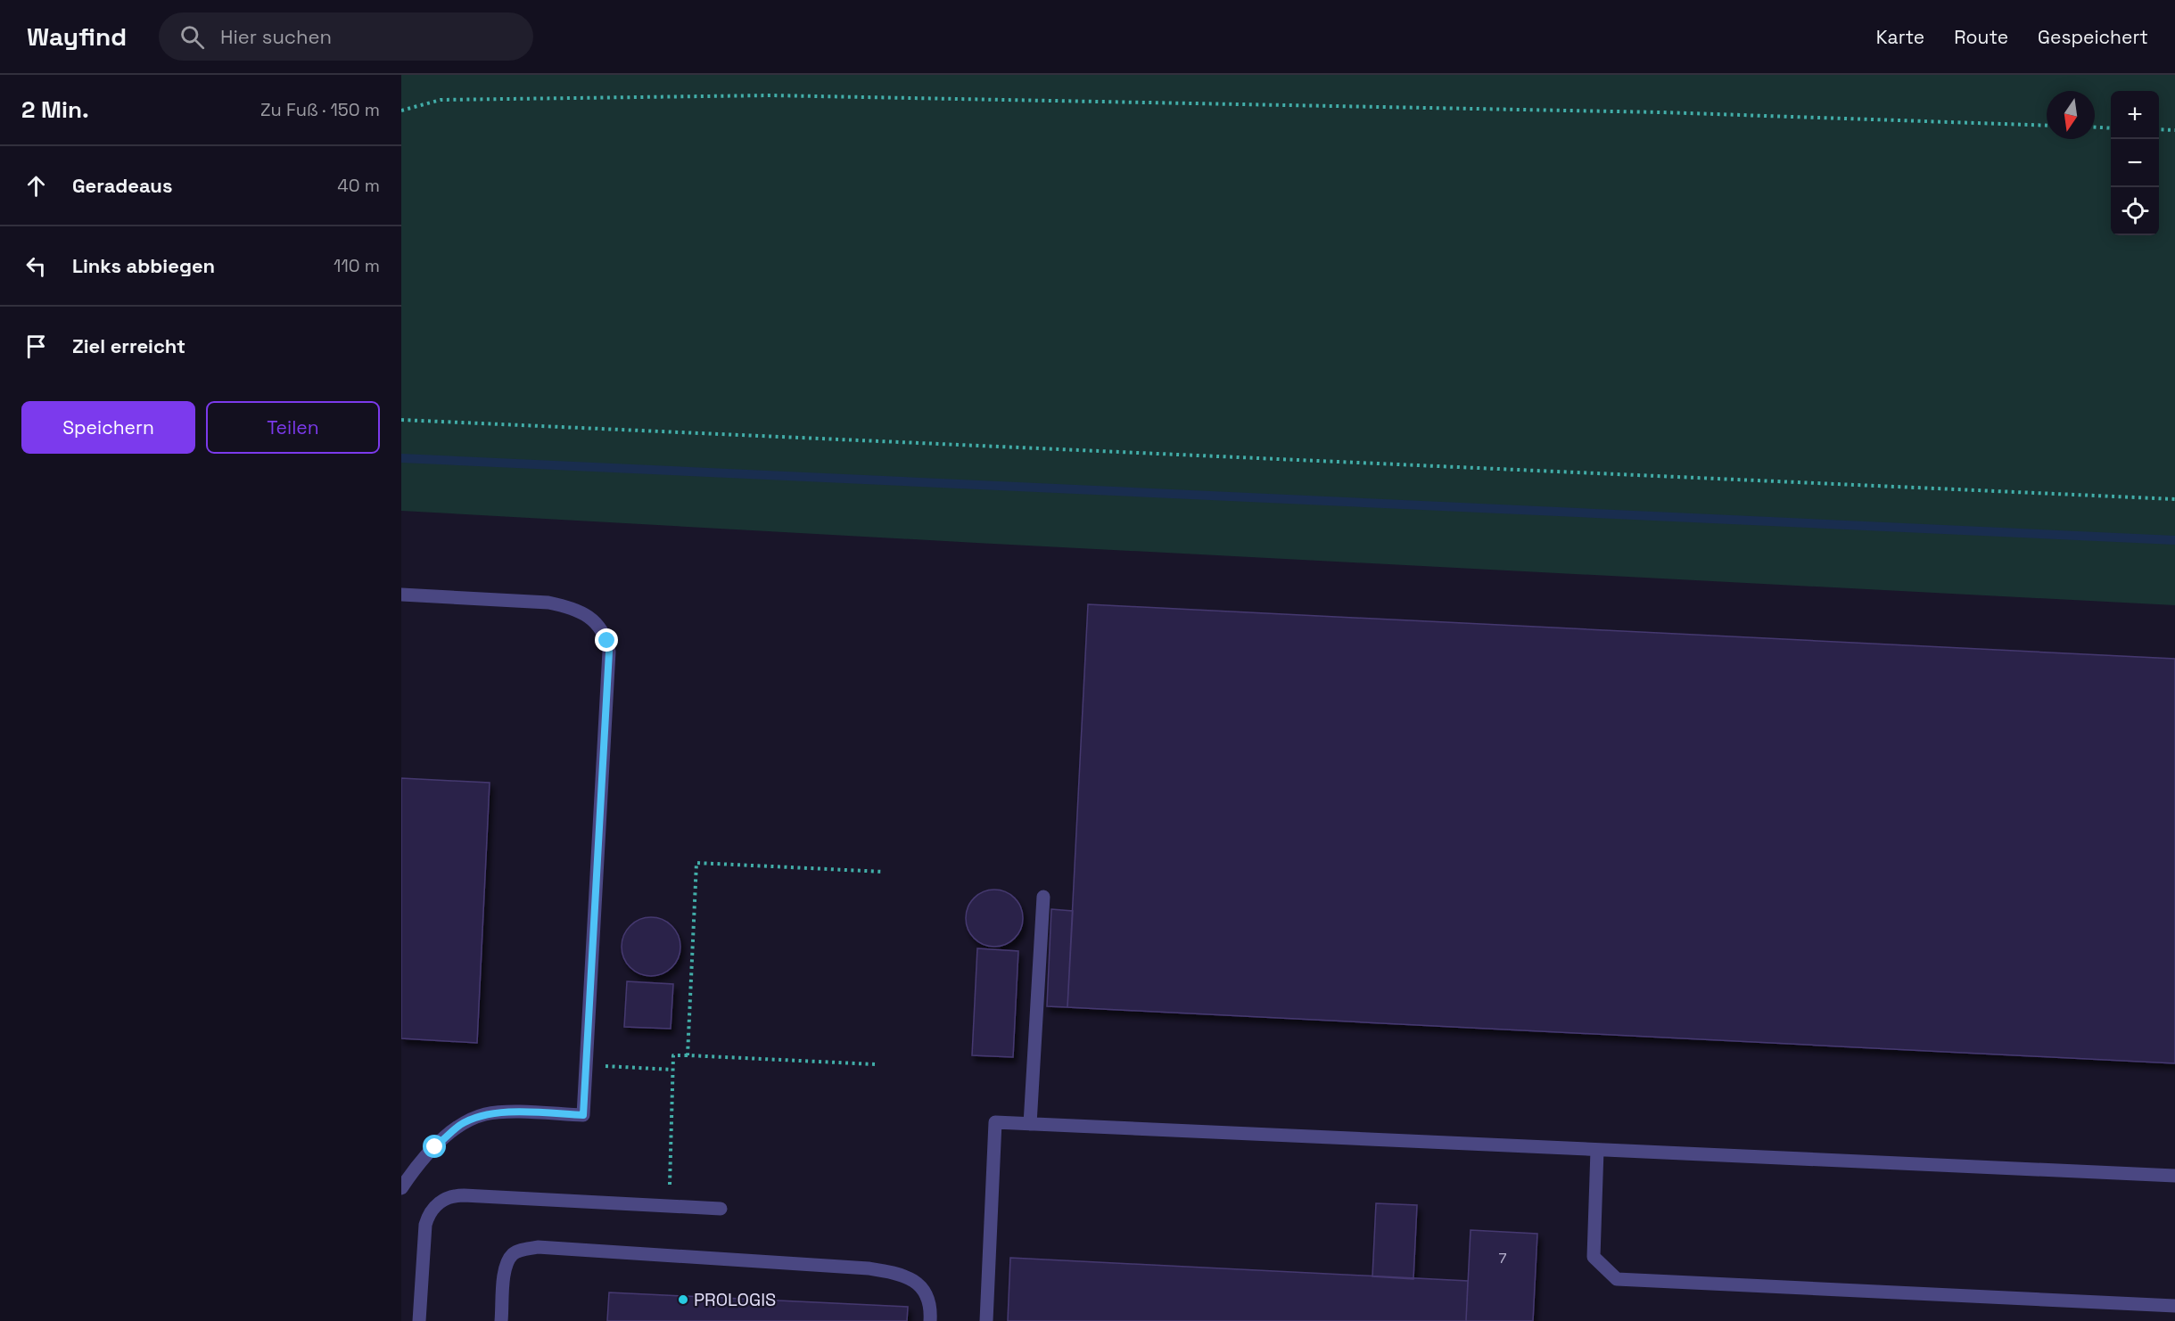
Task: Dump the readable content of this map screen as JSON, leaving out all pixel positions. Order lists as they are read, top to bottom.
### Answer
{
  "places": ["PROLOGIS"],
  "house_numbers": ["7"],
  "north": "bottom",
  "page": {
    "header": "Wayfind",
    "search": "Hier suchen",
    "nav": ["Karte", "Route", "Gespeichert"],
    "heading": ["2 Min.", "Zu Fuß · 150 m"],
    "map_buttons": ["+", "−"],
    "list": [
      ["Geradeaus", "40 m"],
      ["Links abbiegen", "110 m"],
      "Ziel erreicht"
    ],
    "buttons": ["Speichern", "Teilen"]
  }
}
